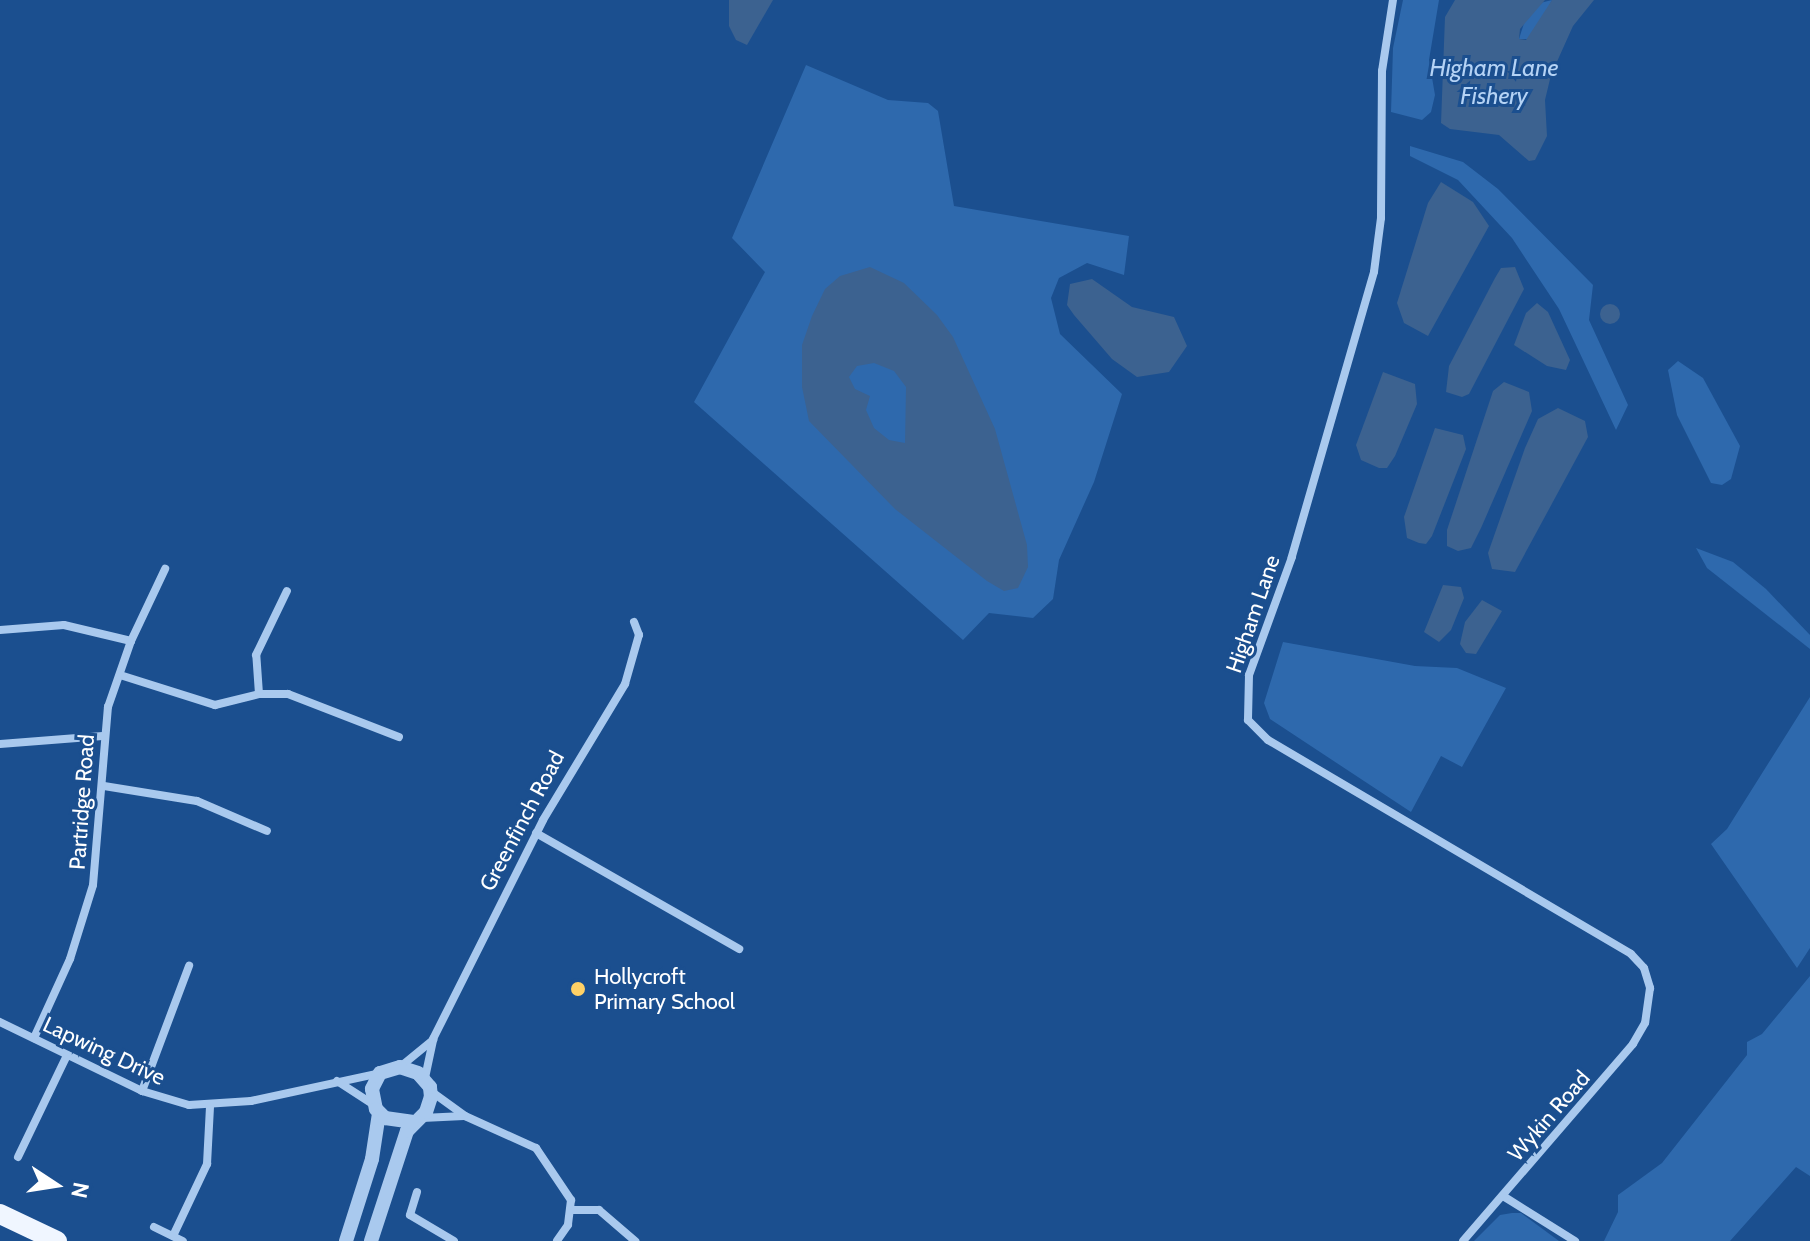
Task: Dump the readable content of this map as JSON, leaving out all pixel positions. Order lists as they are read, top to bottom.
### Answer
{
  "streets": {
    "street": [
      "Higham Lane",
      "Partridge Road",
      "Greenfinch Road",
      "Lapwing Drive",
      "Wykin Road"
    ]
  },
  "crossings": [
    ["Higham Lane", "Wykin Road"],
    ["Partridge Road", "Lapwing Drive"],
    ["Greenfinch Road", "Lapwing Drive"]
  ],
  "water": ["Higham Lane Fishery"],
  "places": ["Hollycroft Primary School"],
  "north": "right"
}
